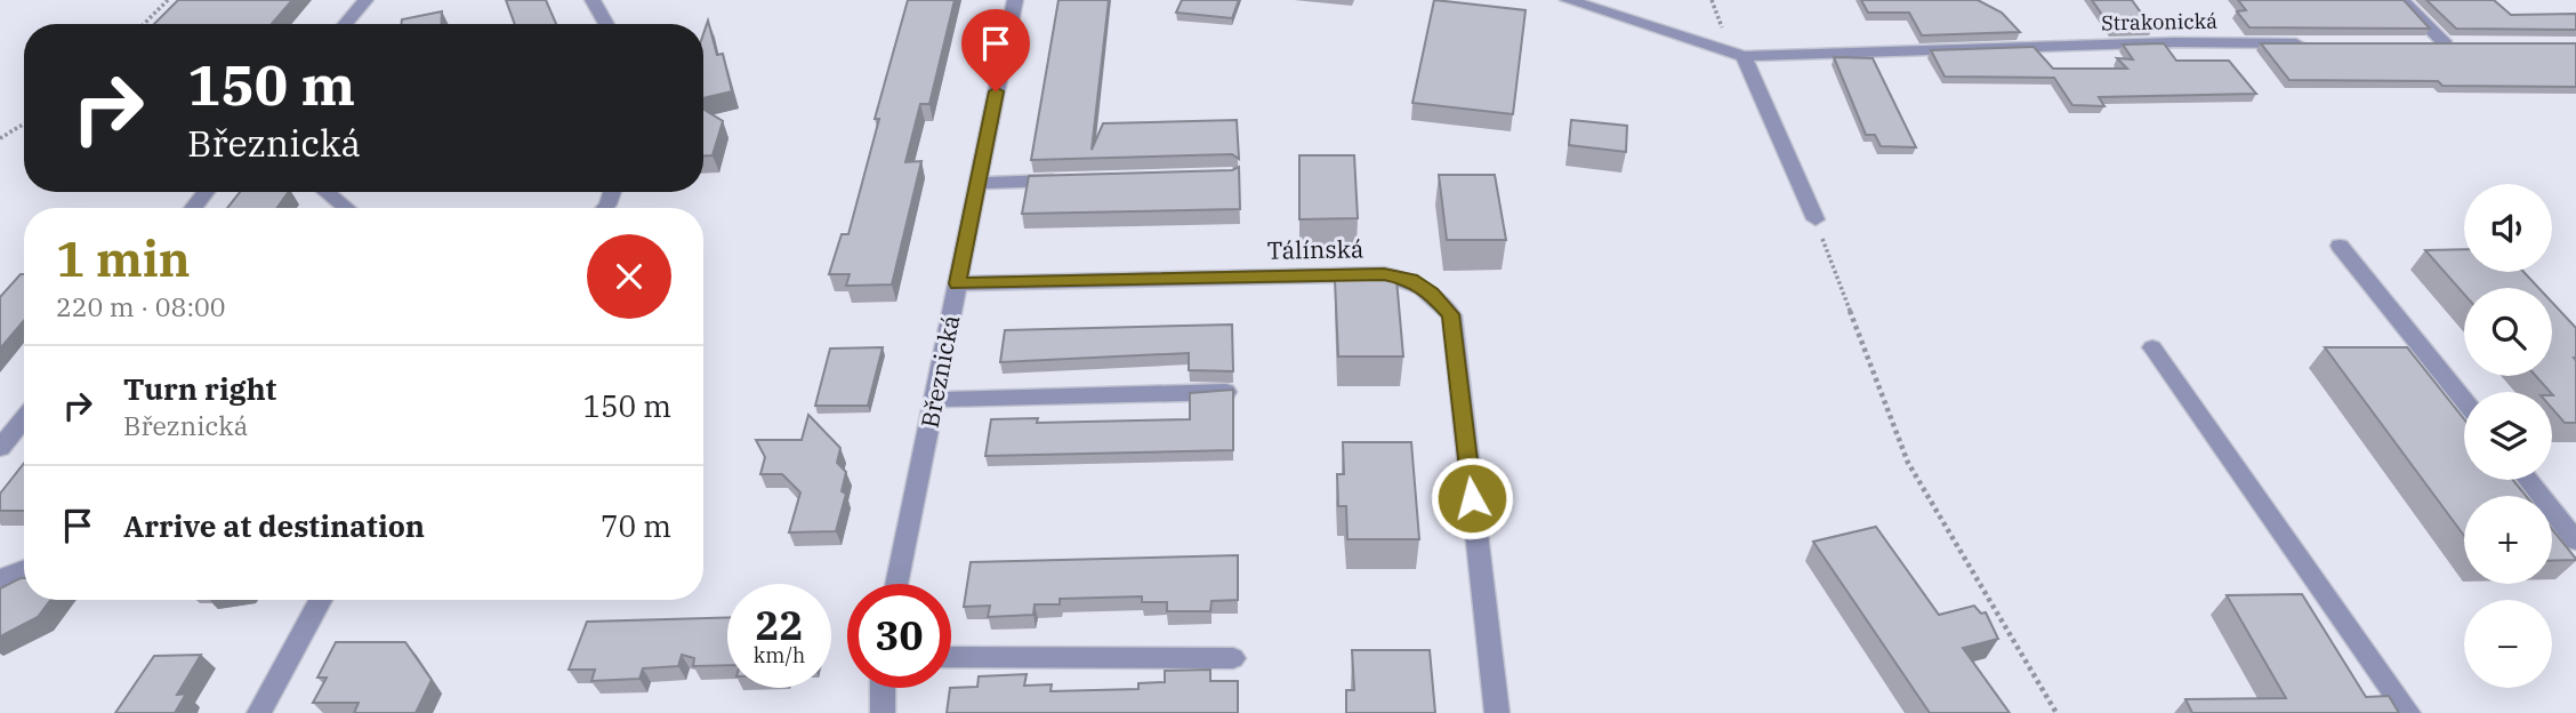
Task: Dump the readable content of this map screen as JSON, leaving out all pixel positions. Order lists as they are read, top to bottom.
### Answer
{
  "streets": {
    "street": ["Strakonická", "Tálínská", "Březnická"]
  },
  "crossings": [
    ["Tálínská", "Březnická"]
  ],
  "page": {
    "turn": ["150 m", "Březnická"],
    "map_buttons": ["+", "−"],
    "heading": ["1 min", "220 m · 08:00"],
    "list": [
      {
        "name": "Turn right",
        "note": "Březnická",
        "value": "150 m"
      },
      {
        "name": "Arrive at destination",
        "value": "70 m"
      }
    ],
    "speed": "22 km/h",
    "limit": "30"
  }
}
